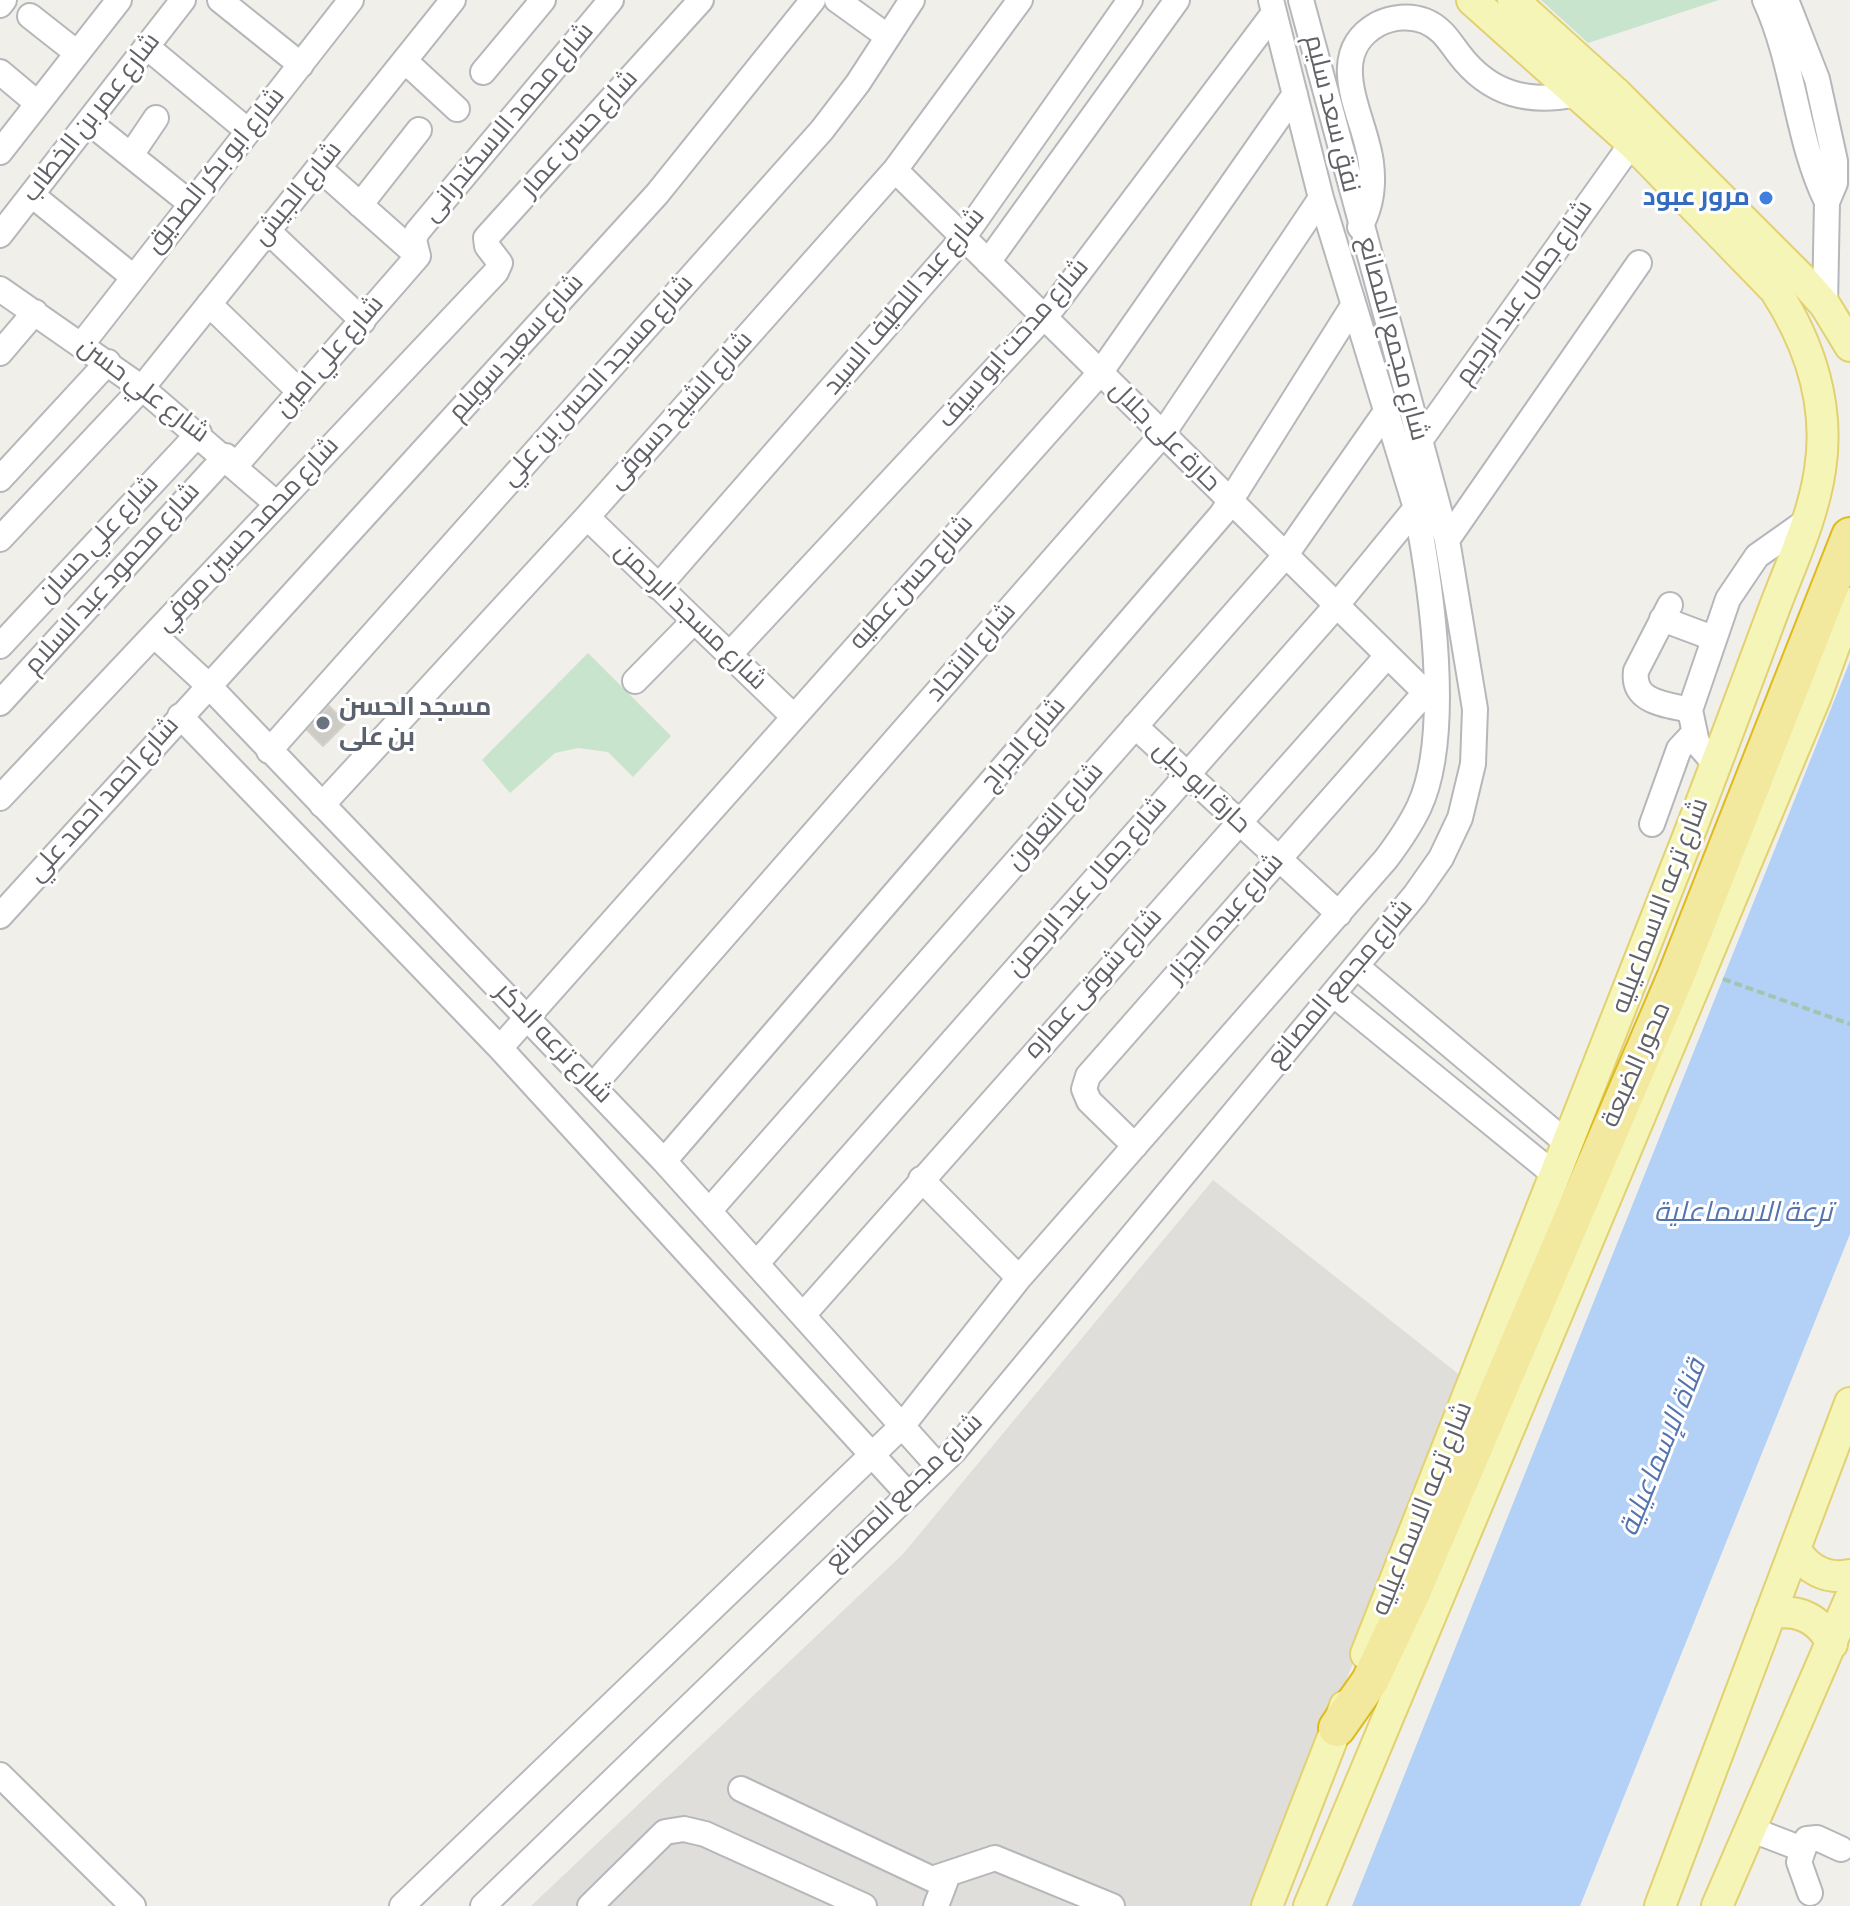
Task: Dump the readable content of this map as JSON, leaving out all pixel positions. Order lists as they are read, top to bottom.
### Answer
{
  "streets": {
    "highway": ["محور الضبعة"],
    "main road": ["شارع ترعه الاسماعيليه"],
    "street": [
      "نفق سعد سليم",
      "شارع عمر بن الخطاب",
      "شارع محمد الاسكندرانى",
      "شارع حسن عمار",
      "شارع ابو بكر الصديق",
      "شارع الجيش",
      "شارع جمال عبد الرحيم",
      "شارع عبد اللطيف السيد",
      "شارع مجمع المصانع",
      "شارع مدحت ابو سيف",
      "شارع سعيد سويلم",
      "شارع علي امين",
      "شارع مسجد الحسن بن علي",
      "شارع علي حسن",
      "شارع الشيخ دسوقى",
      "حارة على جلال",
      "شارع محمد حسين موفي",
      "شارع علي حسان",
      "شارع محمود عبد السلام",
      "شارع حسن عطيه",
      "شارع مسجد الرحمن",
      "شارع الاتحاد",
      "شارع الجراج",
      "حارة ابو جبل",
      "شارع احمد احمد علي",
      "شارع التعاون",
      "شارع جمال عبد الرحمن",
      "شارع عبده الجزار",
      "شارع شوقى عماره",
      "شارع ترعه الدكر"
    ]
  },
  "crossings": [
    ["نفق سعد سليم", "شارع مجمع المصانع"],
    ["شارع محمد الاسكندرانى", "شارع علي امين"],
    ["شارع حسن عمار", "شارع محمد حسين موفي"],
    ["شارع ابو بكر الصديق", "شارع علي حسن"],
    ["شارع الجيش", "شارع علي حسن"],
    ["شارع جمال عبد الرحيم", "شارع مجمع المصانع"],
    ["شارع جمال عبد الرحيم", "شارع ترعه الاسماعيليه"],
    ["شارع عبد اللطيف السيد", "حارة على جلال"],
    ["شارع عبد اللطيف السيد", "شارع مسجد الرحمن"],
    ["شارع مجمع المصانع", "شارع مدحت ابو سيف"],
    ["شارع مجمع المصانع", "حارة على جلال"],
    ["شارع مجمع المصانع", "شارع حسن عطيه"],
    ["شارع مجمع المصانع", "شارع الاتحاد"],
    ["شارع مجمع المصانع", "شارع الجراج"],
    ["شارع مجمع المصانع", "حارة ابو جبل"],
    ["شارع مجمع المصانع", "شارع التعاون"],
    ["شارع مجمع المصانع", "شارع جمال عبد الرحمن"],
    ["شارع مجمع المصانع", "شارع ترعه الاسماعيليه"],
    ["شارع مجمع المصانع", "شارع عبده الجزار"],
    ["شارع مجمع المصانع", "شارع ترعه الدكر"],
    ["شارع مدحت ابو سيف", "حارة على جلال"],
    ["شارع مدحت ابو سيف", "شارع مسجد الرحمن"],
    ["شارع سعيد سويلم", "شارع احمد احمد علي"],
    ["شارع سعيد سويلم", "شارع ترعه الدكر"],
    ["شارع علي امين", "شارع علي حسن"],
    ["شارع علي امين", "شارع محمود عبد السلام"],
    ["شارع مسجد الحسن بن علي", "شارع ترعه الدكر"],
    ["شارع علي حسن", "شارع محمد حسين موفي"],
    ["شارع علي حسن", "شارع علي حسان"],
    ["شارع علي حسن", "شارع محمود عبد السلام"],
    ["شارع الشيخ دسوقى", "حارة على جلال"],
    ["شارع الشيخ دسوقى", "شارع مسجد الرحمن"],
    ["شارع الشيخ دسوقى", "شارع ترعه الدكر"],
    ["حارة على جلال", "شارع حسن عطيه"],
    ["حارة على جلال", "شارع الاتحاد"],
    ["حارة على جلال", "شارع الجراج"],
    ["حارة على جلال", "شارع التعاون"],
    ["حارة على جلال", "شارع جمال عبد الرحمن"],
    ["حارة على جلال", "شارع عبده الجزار"],
    ["حارة على جلال", "شارع شوقى عماره"],
    ["شارع محمد حسين موفي", "شارع ترعه الدكر"],
    ["شارع حسن عطيه", "شارع مسجد الرحمن"],
    ["شارع حسن عطيه", "شارع ترعه الدكر"],
    ["شارع الاتحاد", "شارع ترعه الدكر"],
    ["شارع الجراج", "شارع ترعه الدكر"],
    ["حارة ابو جبل", "شارع التعاون"],
    ["حارة ابو جبل", "شارع جمال عبد الرحمن"],
    ["حارة ابو جبل", "شارع عبده الجزار"],
    ["حارة ابو جبل", "شارع شوقى عماره"],
    ["شارع احمد احمد علي", "شارع ترعه الدكر"],
    ["شارع التعاون", "شارع ترعه الدكر"],
    ["شارع جمال عبد الرحمن", "شارع ترعه الدكر"],
    ["شارع ترعه الاسماعيليه", "محور الضبعة"],
    ["شارع شوقى عماره", "شارع ترعه الدكر"]
  ],
  "water": ["ترعة الاسماعلية", "قناة الإسماعيلية"],
  "places": ["مرور عبود", "مسجد الحسن بن على"]
}
